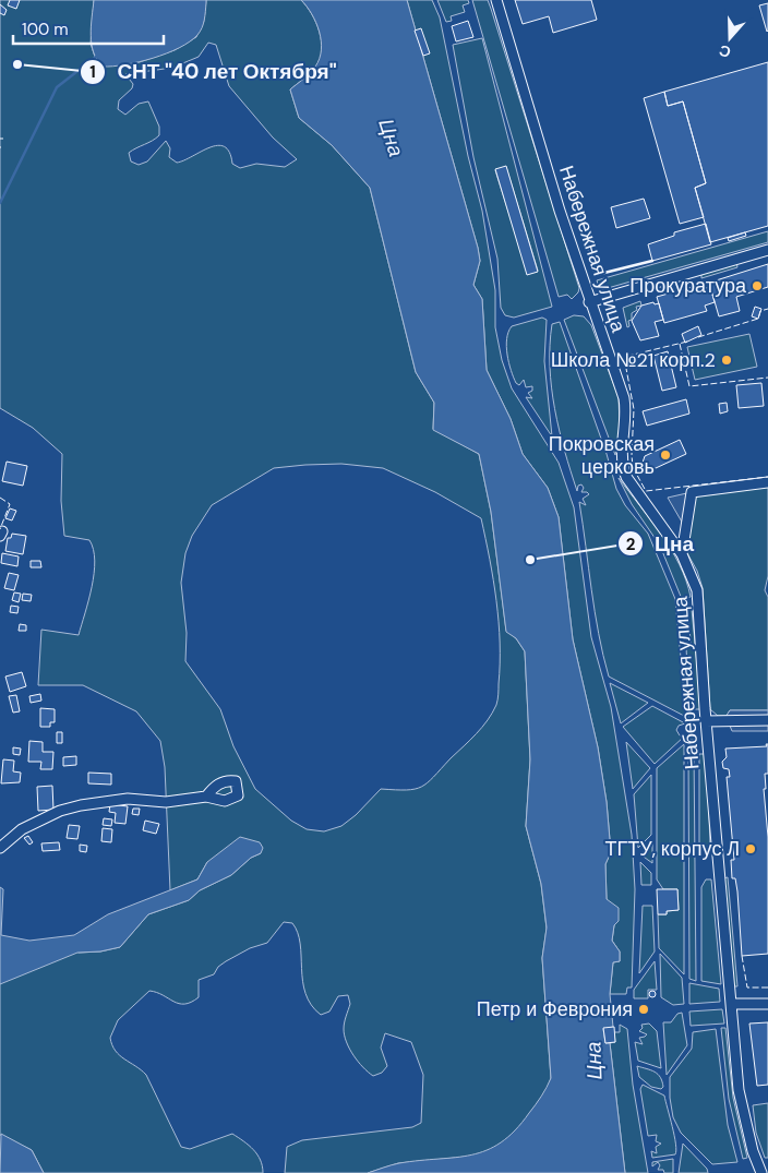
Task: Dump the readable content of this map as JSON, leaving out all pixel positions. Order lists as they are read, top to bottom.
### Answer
{
  "streets": {
    "street": ["Набережная улица"]
  },
  "water": ["Цна"],
  "places": [
    "СНТ \"40 лет Октября\"",
    "Прокуратура",
    "Школа №21 корп.2",
    "Покровская церковь",
    "Цна",
    "ТГТУ, корпус Л",
    "Петр и Феврония"
  ],
  "scale_bar": "100 m",
  "north": "bottom"
}
